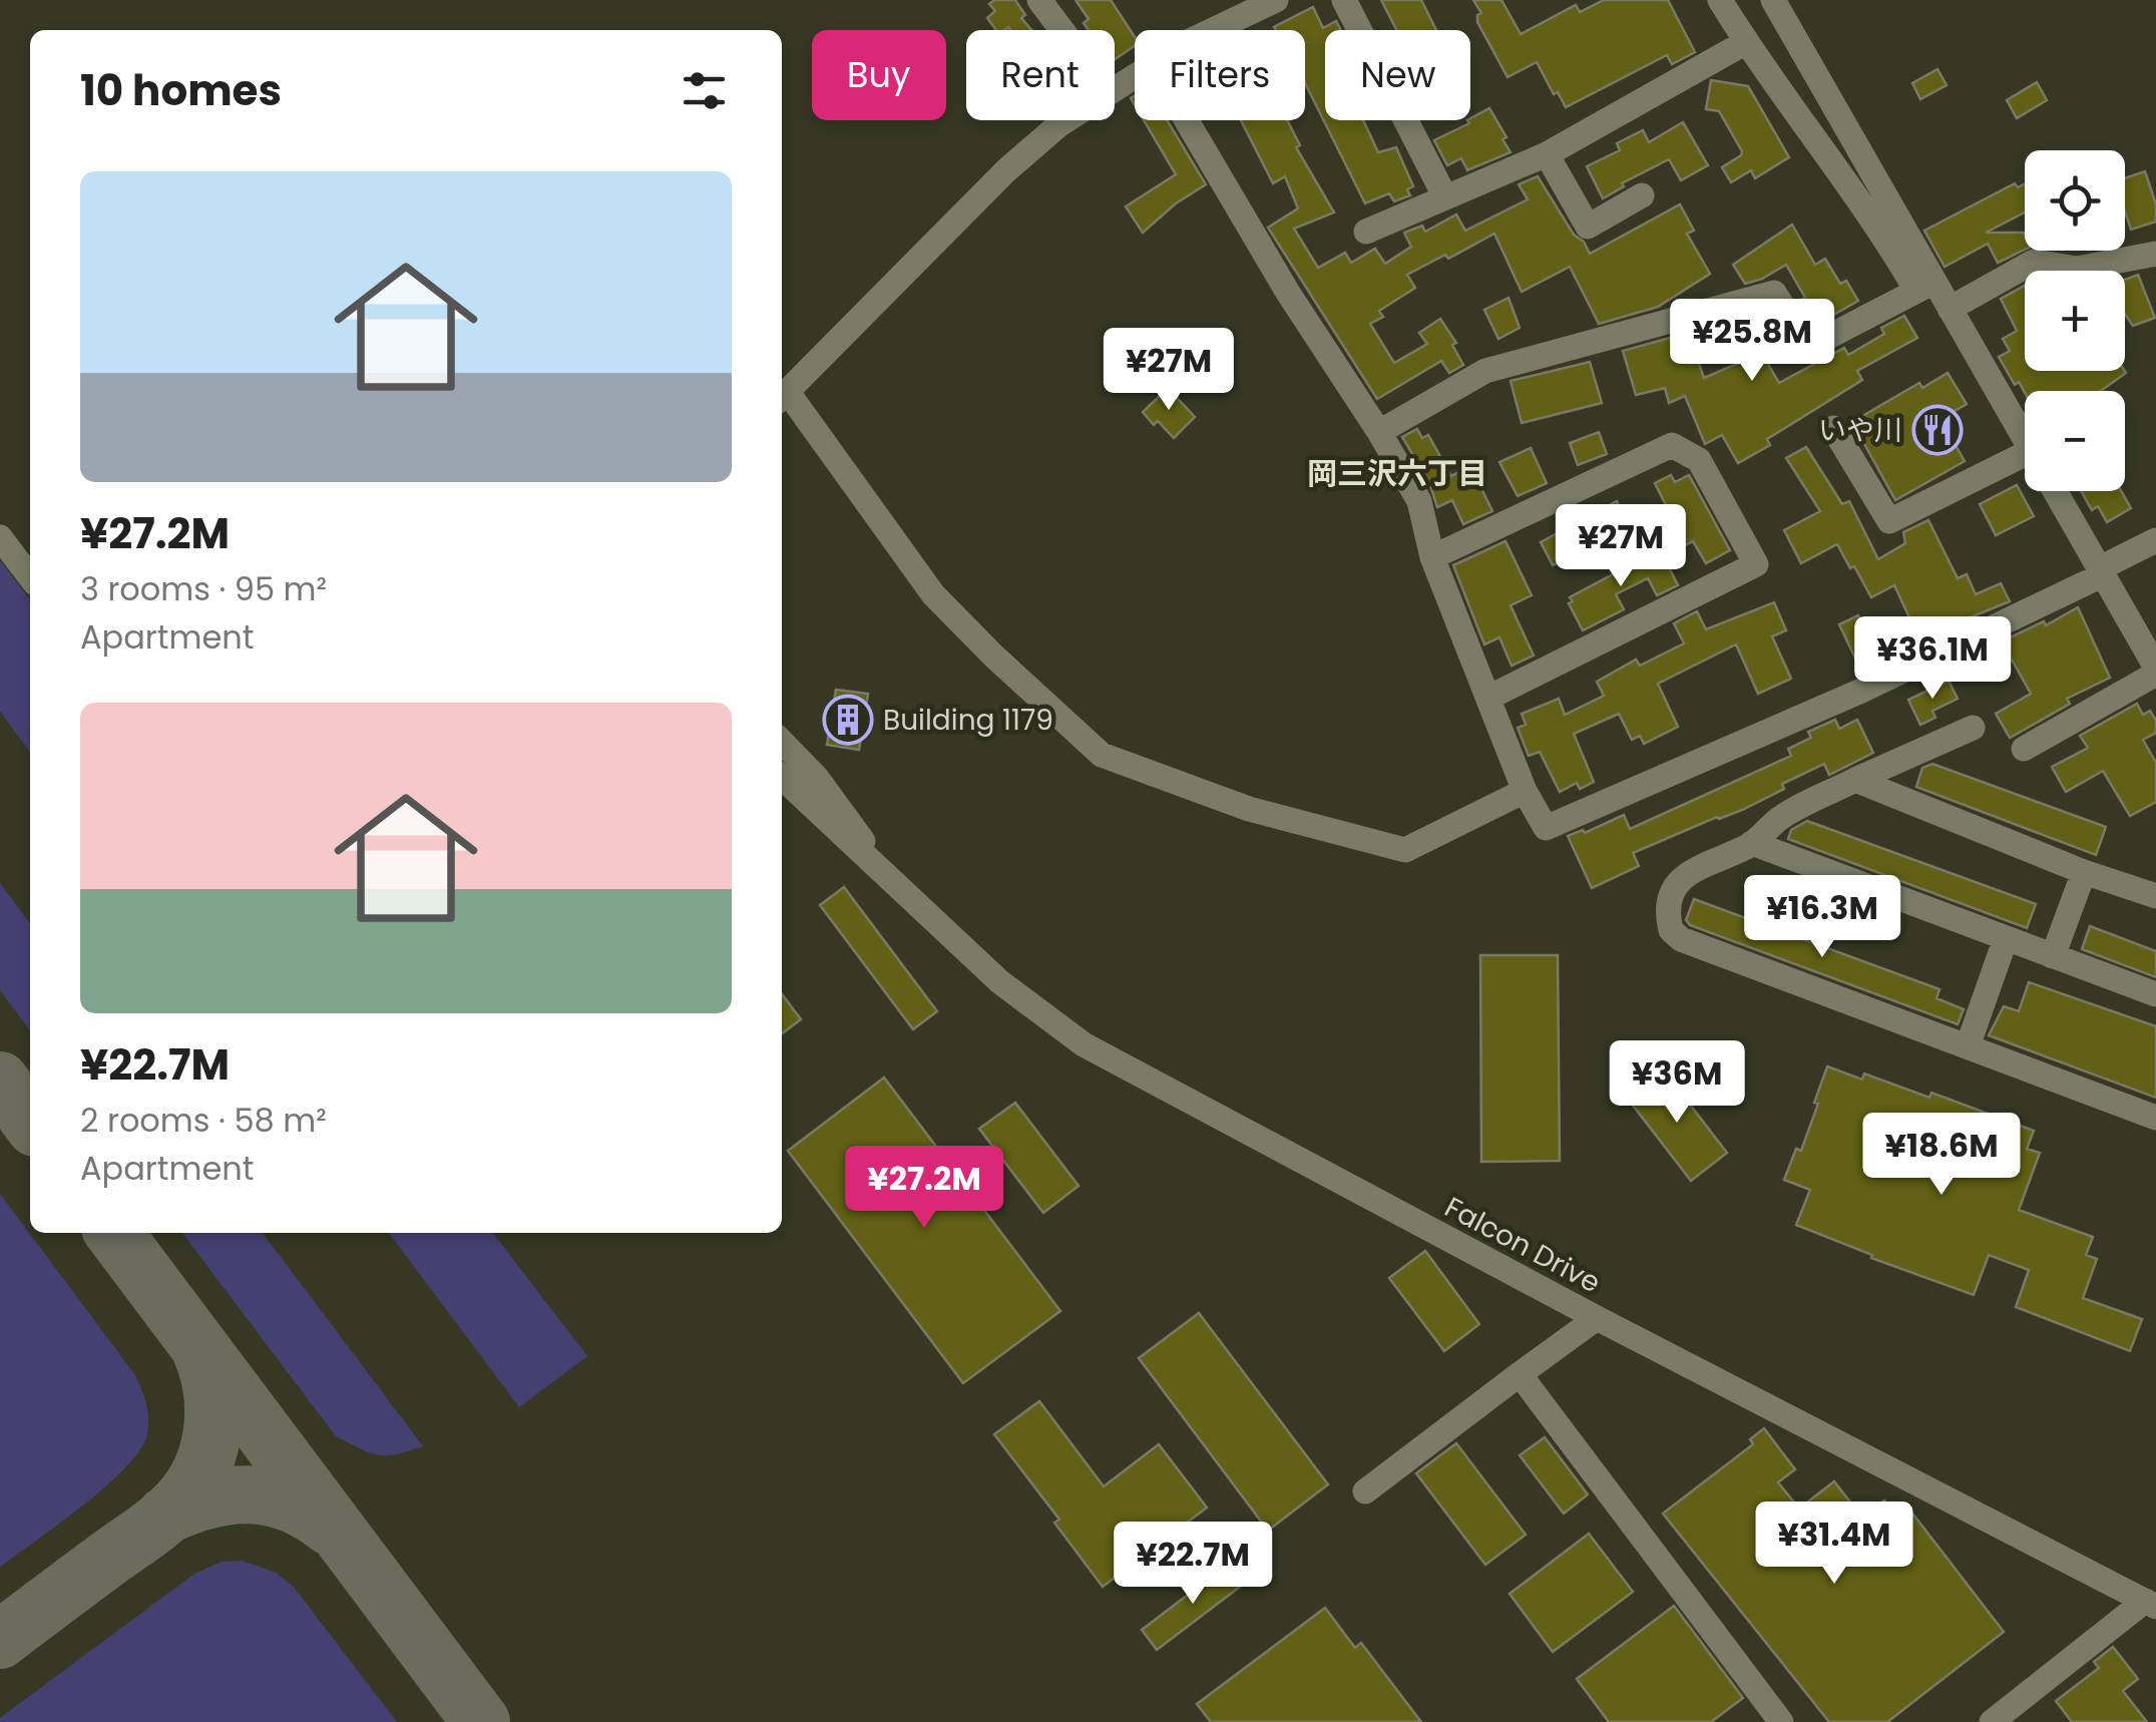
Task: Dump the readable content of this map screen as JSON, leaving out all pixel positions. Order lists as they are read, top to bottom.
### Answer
{
  "streets": {
    "street": ["Falcon Drive"]
  },
  "districts": ["岡三沢六丁目"],
  "places": {
    "restaurant": ["いや川"],
    "building": ["Building 1179"]
  },
  "page": {
    "chip": [
      "Buy",
      "Rent",
      "Filters",
      "New"
    ],
    "heading": "10 homes",
    "map_buttons": ["+", "−"],
    "list": [
      {
        "name": "¥27.2M",
        "note": "3 rooms · 95 m² · Apartment"
      },
      {
        "name": "¥22.7M",
        "note": "2 rooms · 58 m² · Apartment"
      }
    ],
    "price": [
      "¥25.8M",
      "¥27M",
      "¥27M",
      "¥36.1M",
      "¥16.3M",
      "¥36M",
      "¥18.6M",
      "¥27.2M",
      "¥31.4M",
      "¥22.7M"
    ]
  }
}
